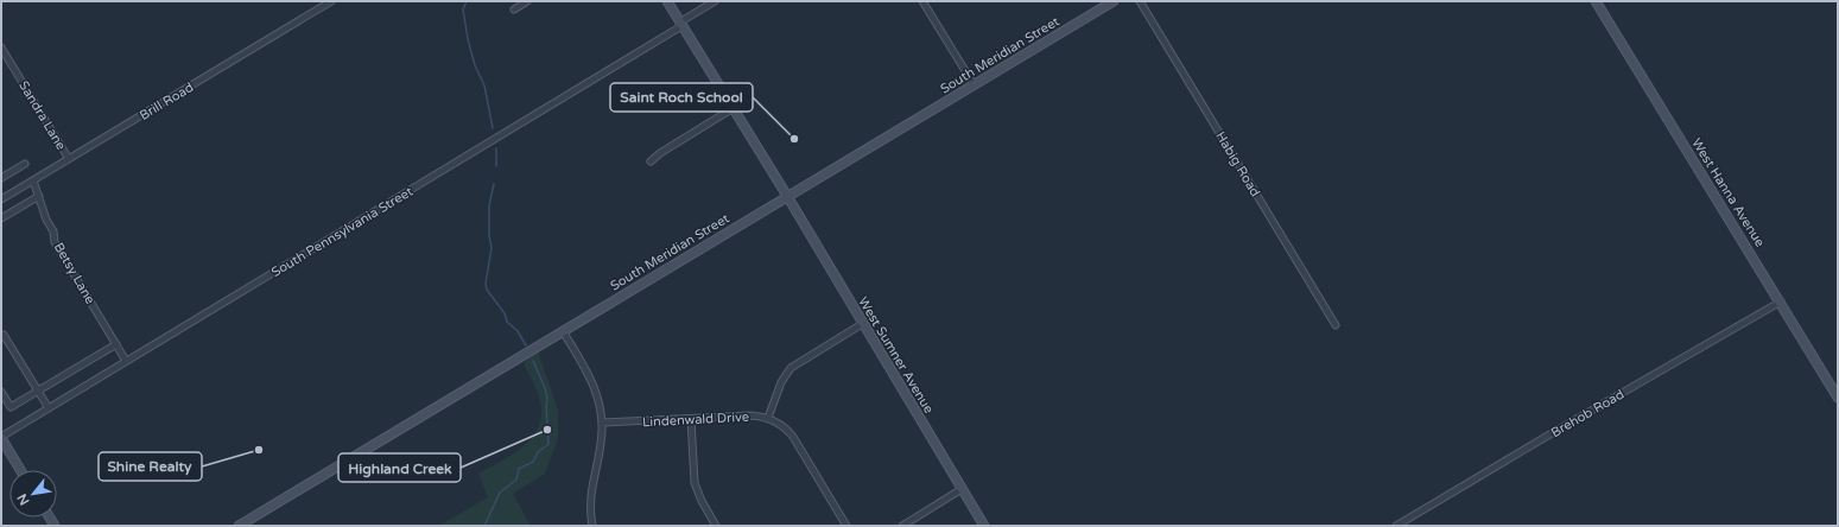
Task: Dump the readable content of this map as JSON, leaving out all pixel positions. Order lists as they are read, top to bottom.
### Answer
{
  "streets": {
    "main road": ["South Meridian Street", "West Hanna Avenue", "West Sumner Avenue"],
    "street": [
      "Brill Road",
      "Sandra Lane",
      "Habig Road",
      "South Pennsylvania Street",
      "Betsy Lane",
      "Brehob Road",
      "Lindenwald Drive"
    ]
  },
  "crossings": [
    ["South Meridian Street", "West Sumner Avenue"],
    ["Brill Road", "Sandra Lane"],
    ["Brill Road", "Betsy Lane"],
    ["West Hanna Avenue", "Brehob Road"],
    ["South Pennsylvania Street", "Betsy Lane"],
    ["South Pennsylvania Street", "West Sumner Avenue"]
  ],
  "places": ["Saint Roch School", "Highland Creek", "Shine Realty"],
  "north": "bottom left"
}
